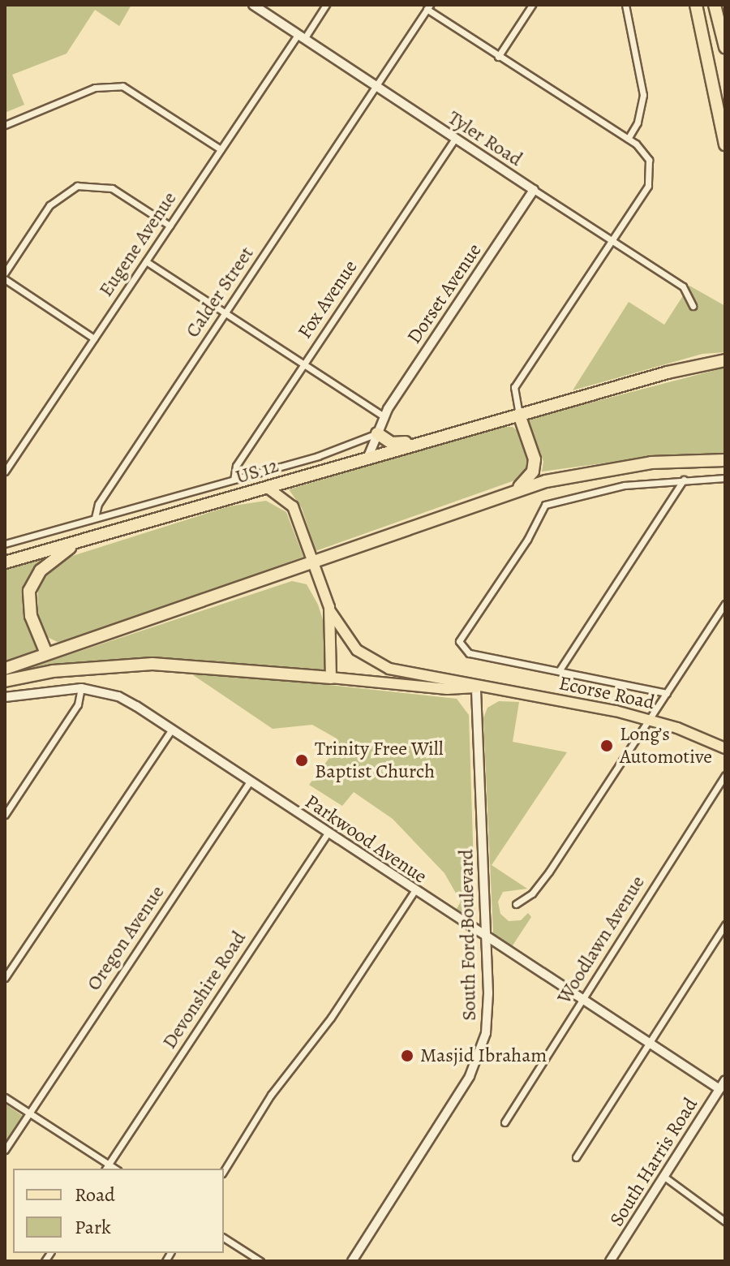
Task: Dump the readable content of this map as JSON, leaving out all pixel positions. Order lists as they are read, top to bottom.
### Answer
{
  "streets": {
    "highway": ["US 12"],
    "main road": ["Ecorse Road"],
    "street": [
      "Tyler Road",
      "Eugene Avenue",
      "Calder Street",
      "Dorset Avenue",
      "Fox Avenue",
      "Parkwood Avenue",
      "South Ford Boulevard",
      "Oregon Avenue",
      "Woodlawn Avenue",
      "Devonshire Road",
      "South Harris Road"
    ]
  },
  "crossings": [
    ["Tyler Road", "Eugene Avenue"],
    ["Tyler Road", "Calder Street"],
    ["Tyler Road", "Dorset Avenue"],
    ["Tyler Road", "Fox Avenue"],
    ["US 12", "Ecorse Road"],
    ["Ecorse Road", "South Ford Boulevard"],
    ["Parkwood Avenue", "South Ford Boulevard"],
    ["Parkwood Avenue", "Oregon Avenue"],
    ["Parkwood Avenue", "Woodlawn Avenue"],
    ["Parkwood Avenue", "Devonshire Road"],
    ["Parkwood Avenue", "South Harris Road"]
  ],
  "places": ["Long’s Automotive", "Trinity Free Will Baptist Church", "Masjid Ibraham"],
  "legend": ["Road", "Park"]
}
